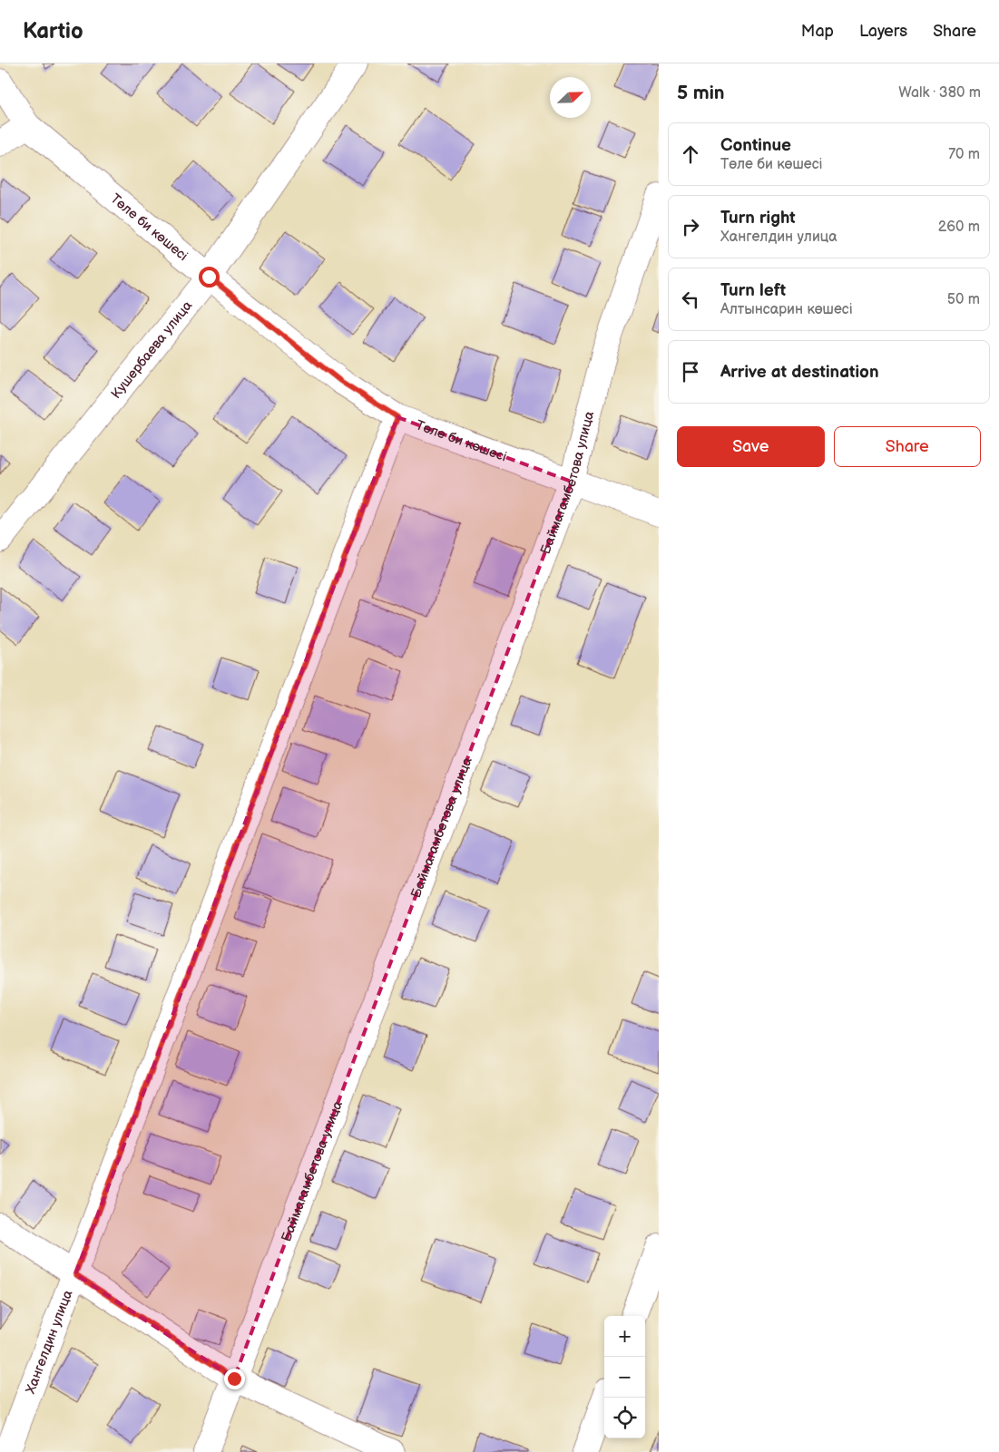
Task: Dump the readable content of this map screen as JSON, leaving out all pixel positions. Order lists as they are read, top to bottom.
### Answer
{
  "streets": {
    "street": [
      "Төле би көшесі",
      "Кушербаева улица",
      "Баймагамбетова улица",
      "Хангелдин улица"
    ]
  },
  "crossings": [
    ["Төле би көшесі", "Кушербаева улица"],
    ["Төле би көшесі", "Баймагамбетова улица"],
    ["Төле би көшесі", "Хангелдин улица"]
  ],
  "north": "top right",
  "page": {
    "header": "Kartio",
    "nav": ["Map", "Layers", "Share"],
    "heading": ["5 min", "Walk · 380 m"],
    "list": [
      ["Continue", "Төле би көшесі", "70 m"],
      ["Turn right", "Хангелдин улица", "260 m"],
      ["Turn left", "Алтынсарин көшесі", "50 m"],
      "Arrive at destination"
    ],
    "buttons": ["Save", "Share"],
    "map_buttons": ["+", "−"]
  }
}
